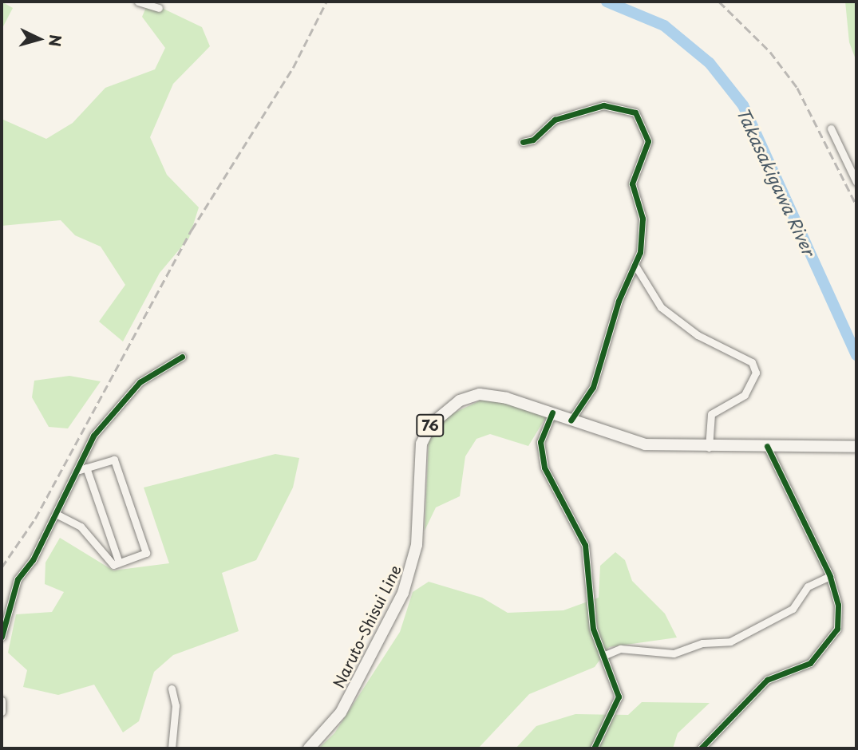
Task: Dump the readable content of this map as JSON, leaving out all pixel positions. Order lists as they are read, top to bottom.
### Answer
{
  "streets": {
    "main road": ["76", "Naruto-Shisui Line"]
  },
  "crossings": [
    ["76", "Naruto-Shisui Line"]
  ],
  "water": ["Takasakigawa River"],
  "north": "right"
}
